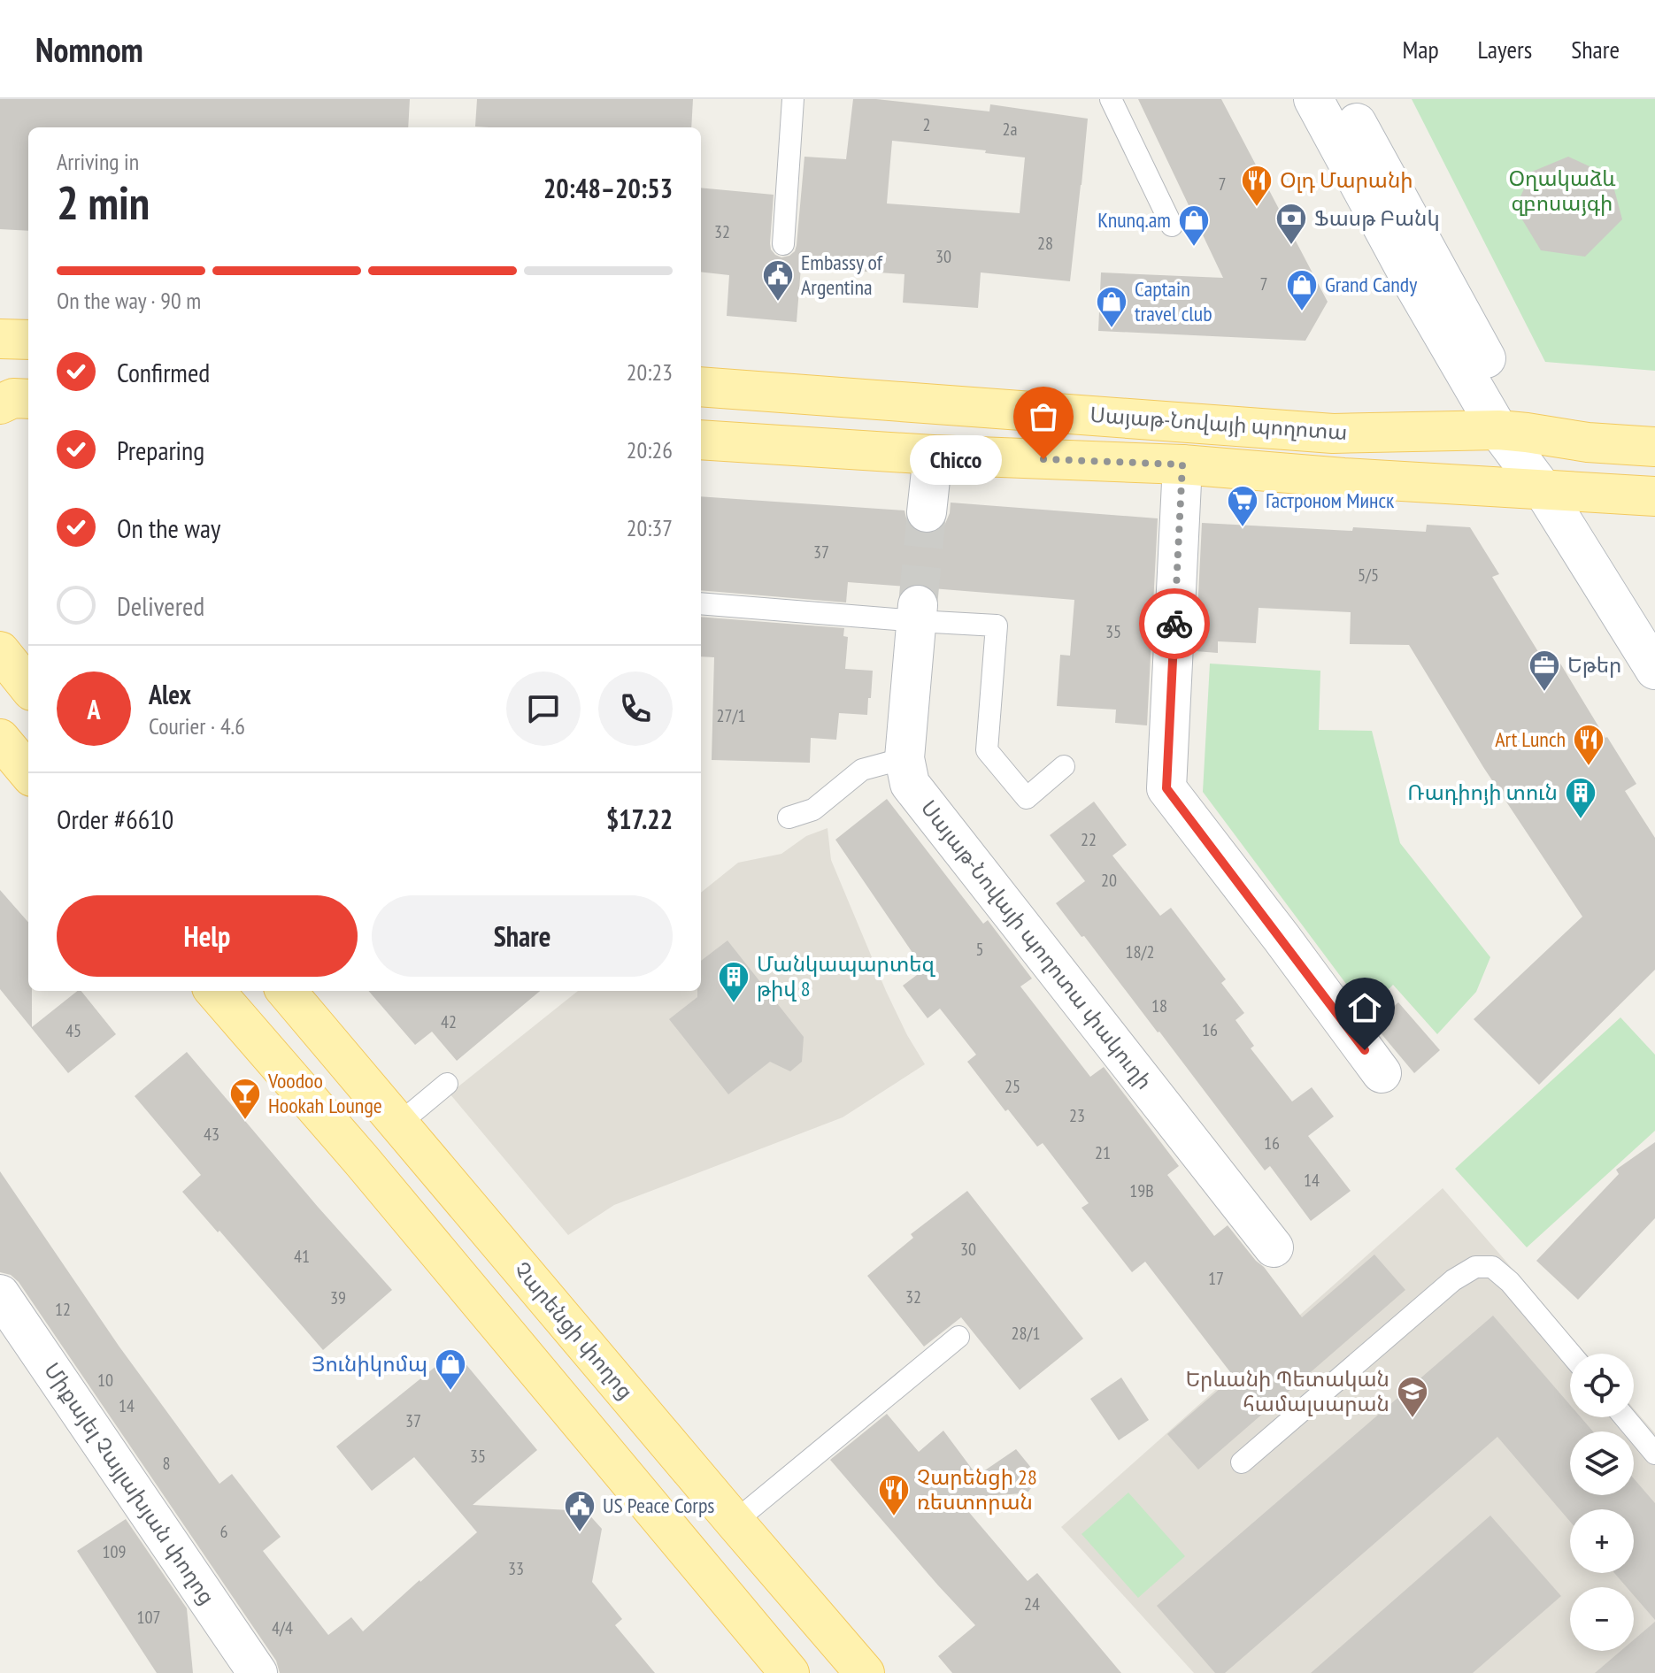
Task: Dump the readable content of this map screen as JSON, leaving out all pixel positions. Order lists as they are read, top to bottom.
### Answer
{
  "streets": {
    "main road": ["Սայաթ-Նովայի պողոտա", "Չարենցի փողոց"],
    "street": ["Սայաթ-Նովայի պողոտա փակուղի", "Միքայել Չայլախյան փողոց"]
  },
  "parks": ["Օղակաձև զբոսայգի"],
  "places": {
    "restaurant": ["Օլդ Մարանի", "Art Lunch", "Չարենցի 28 ռեստորան"],
    "bank": ["Ֆասթ Բանկ"],
    "shop": [
      "Knunq.am",
      "Grand Candy",
      "Captain travel club",
      "Յունիկոմպ"
    ],
    "public building": ["Embassy of Argentina", "US Peace Corps"],
    "other": ["Chicco"],
    "supermarket": ["Гастроном Минск"],
    "office": ["Եթեր"],
    "building": ["Ռադիոյի տուն", "Մանկապարտեզ թիվ 8"],
    "bar": ["Voodoo Hookah Lounge"],
    "school or university": ["Երևանի Պետական համալսարան"]
  },
  "house_numbers": [
    "2",
    "2a",
    "7",
    "32",
    "28",
    "30",
    "7",
    "37",
    "5/5",
    "35",
    "27/1",
    "22",
    "20",
    "5",
    "18/2",
    "18",
    "42",
    "16",
    "45",
    "25",
    "23",
    "43",
    "16",
    "21",
    "14",
    "19B",
    "30",
    "41",
    "17",
    "32",
    "39",
    "12",
    "28/1",
    "10",
    "14",
    "37",
    "35",
    "8",
    "6",
    "109",
    "33",
    "24",
    "107",
    "4/4"
  ],
  "page": {
    "header": "Nomnom",
    "nav": ["Map", "Layers", "Share"],
    "heading": ["2 min", "Arriving in", "20:48–20:53"],
    "panel": [
      "Alex",
      "Courier · 4.6",
      "Order #6610",
      "$17.22"
    ],
    "bar": "On the way · 90 m",
    "list": [
      ["Confirmed", "20:23"],
      ["Preparing", "20:26"],
      ["On the way", "20:37"],
      "Delivered"
    ],
    "bubble": "Chicco",
    "round": "A",
    "buttons": ["Help", "Share"],
    "map_buttons": ["+", "−"]
  }
}
